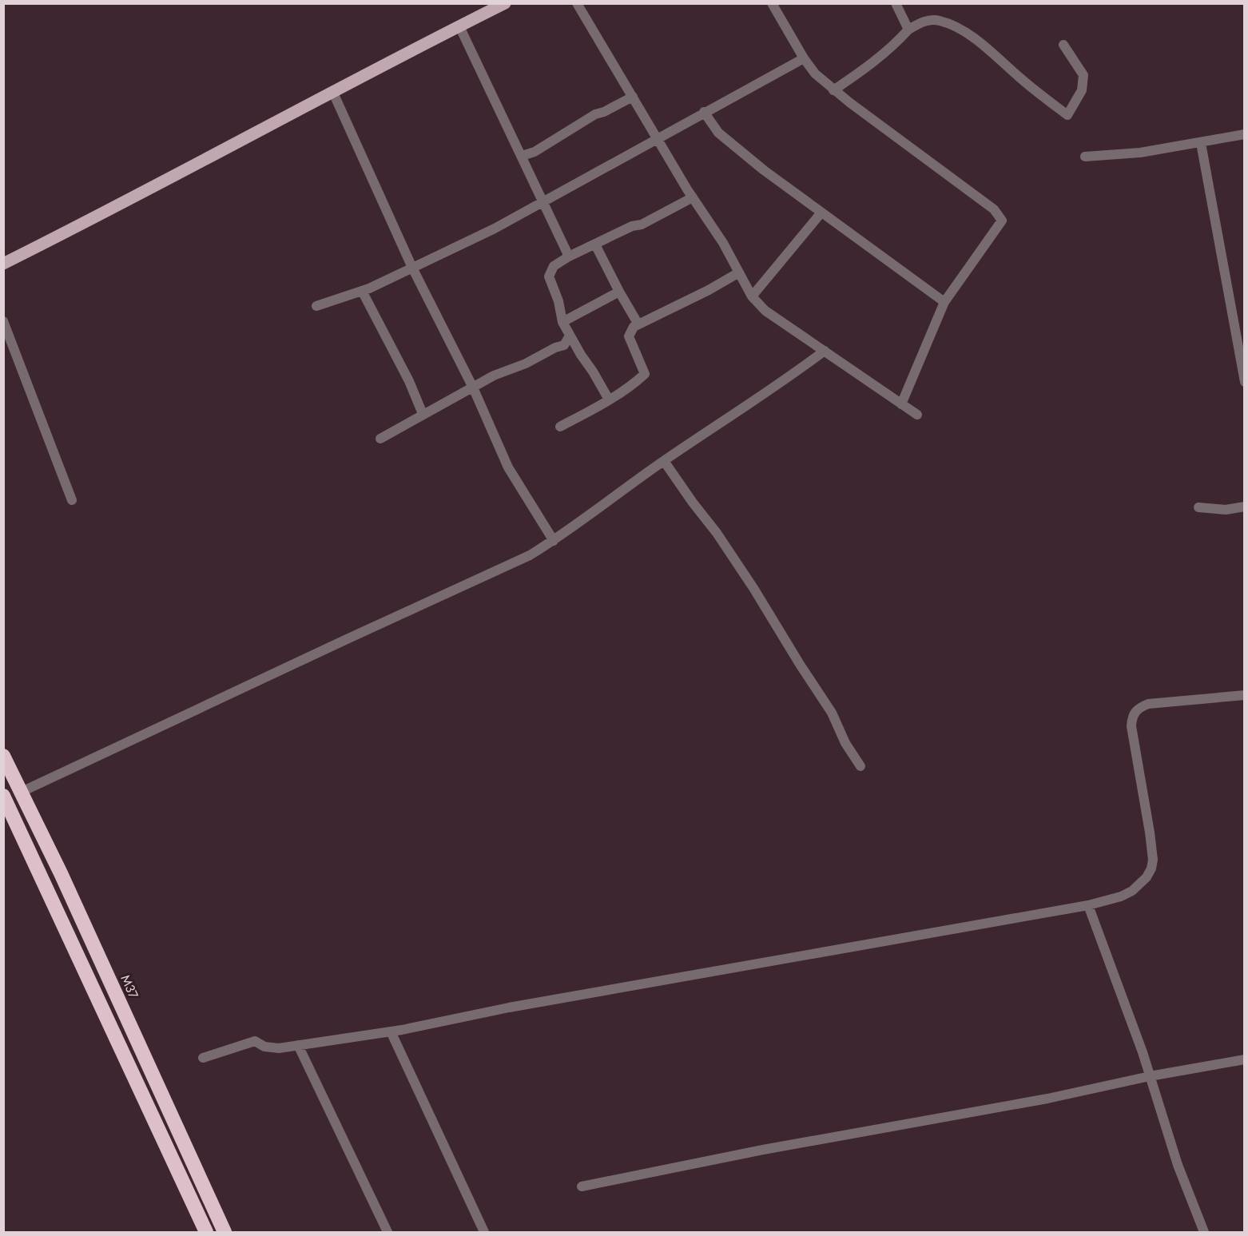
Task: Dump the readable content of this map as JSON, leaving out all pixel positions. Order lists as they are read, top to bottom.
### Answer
{
  "streets": {
    "highway": ["M37"]
  }
}
